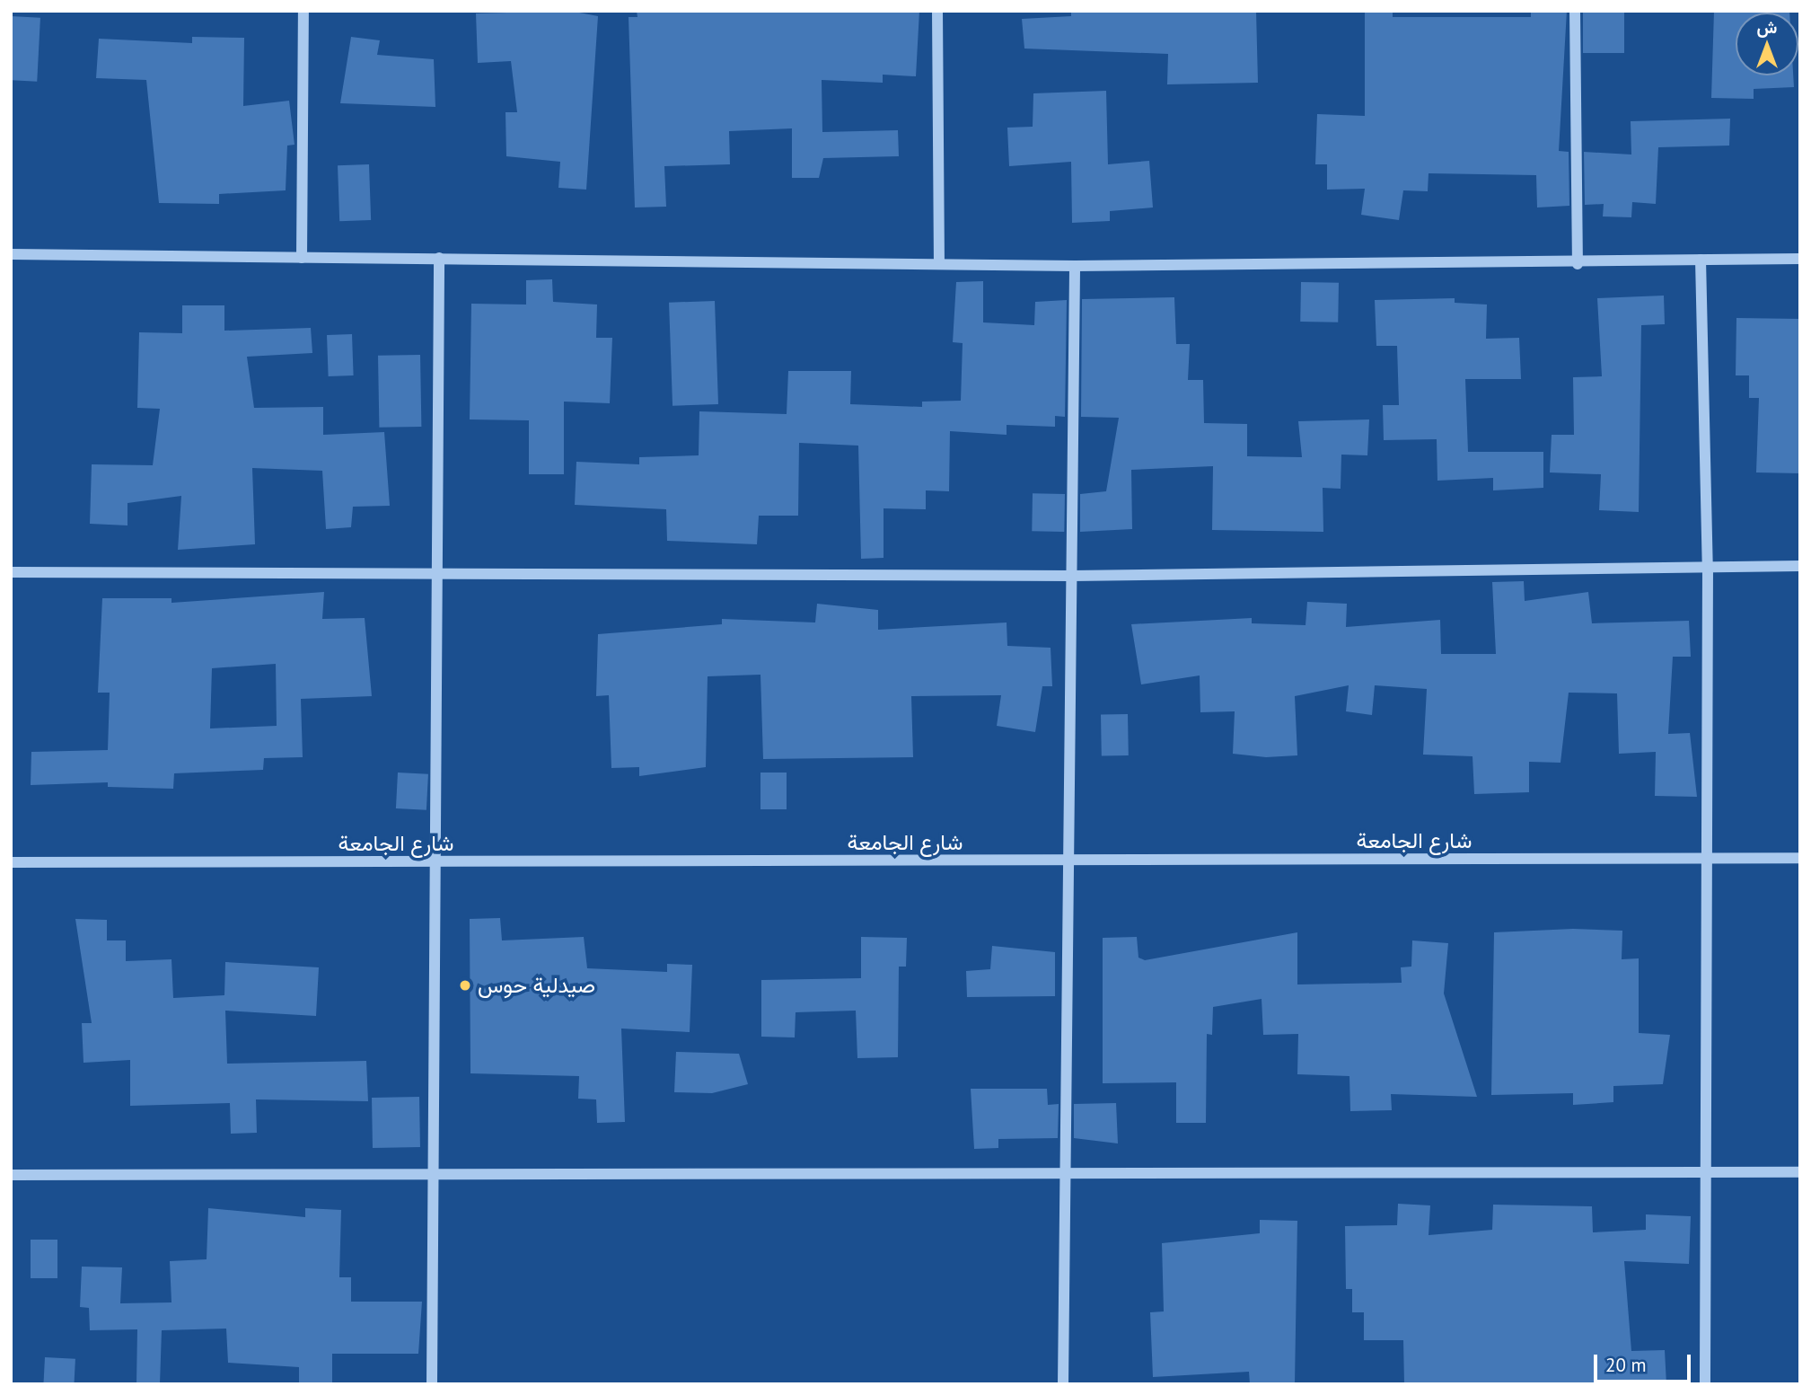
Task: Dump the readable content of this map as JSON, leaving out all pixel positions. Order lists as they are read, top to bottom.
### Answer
{
  "streets": {
    "street": ["شارع الجامعة"]
  },
  "places": ["صيدلية حوس"],
  "scale_bar": "20 m",
  "north": "top"
}
